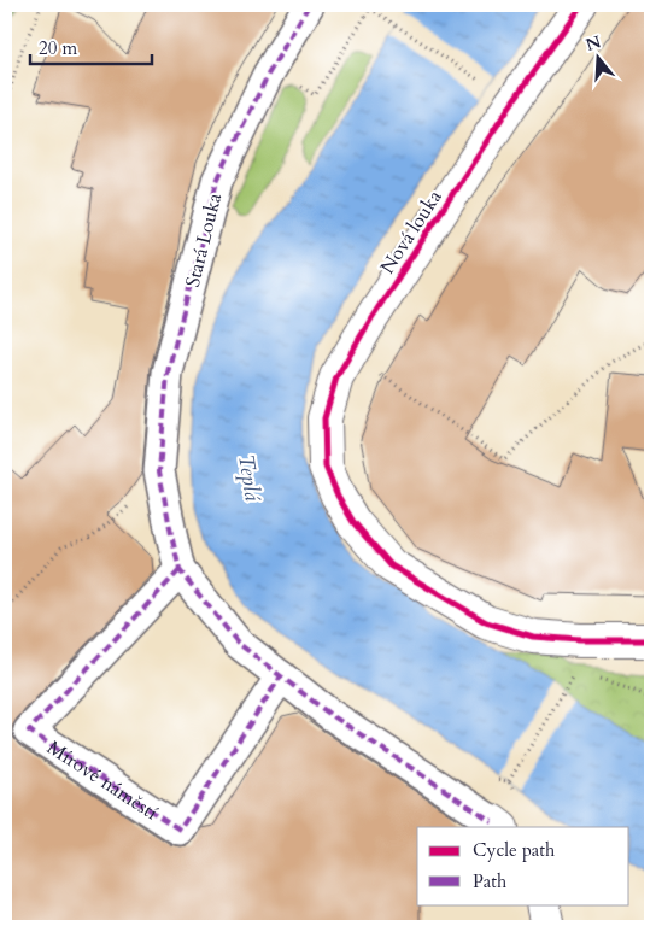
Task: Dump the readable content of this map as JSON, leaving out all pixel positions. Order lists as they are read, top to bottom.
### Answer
{
  "streets": {
    "street": ["Nová louka", "Stará Louka", "Mírové náměstí"]
  },
  "crossings": [
    ["Stará Louka", "Mírové náměstí"]
  ],
  "water": ["Teplá"],
  "legend": ["Cycle path", "Path"],
  "scale_bar": "20 m",
  "north": "top"
}
